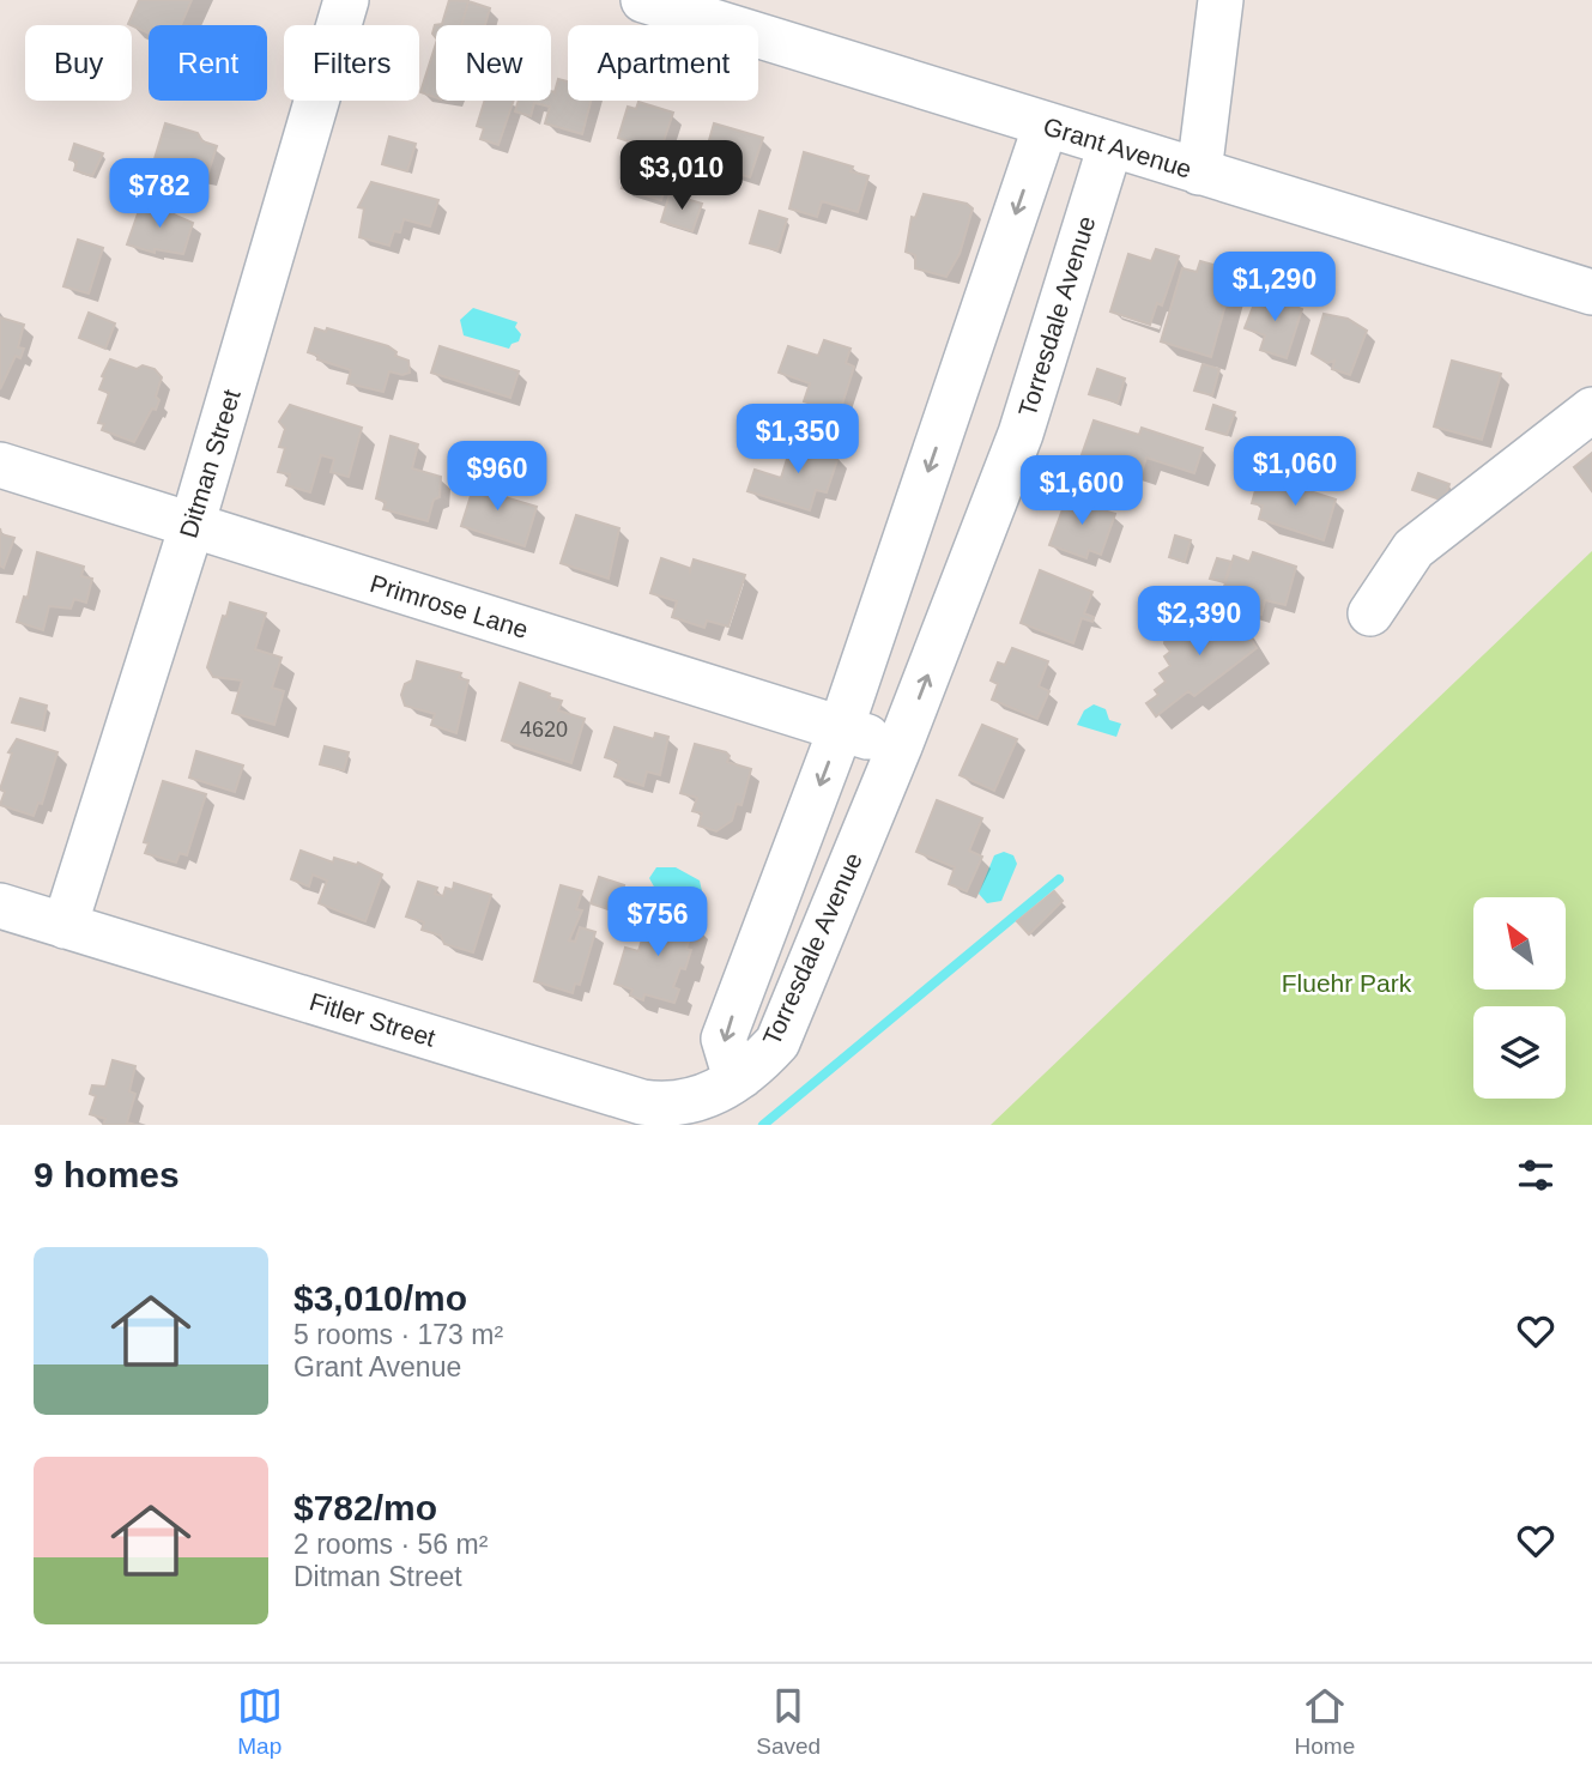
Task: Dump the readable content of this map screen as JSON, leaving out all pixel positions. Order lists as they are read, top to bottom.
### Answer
{
  "streets": {
    "street": [
      "Grant Avenue",
      "Torresdale Avenue",
      "Ditman Street",
      "Primrose Lane",
      "Fitler Street"
    ]
  },
  "crossings": [
    ["Grant Avenue", "Torresdale Avenue"],
    ["Torresdale Avenue", "Primrose Lane"],
    ["Torresdale Avenue", "Fitler Street"],
    ["Ditman Street", "Primrose Lane"],
    ["Ditman Street", "Fitler Street"]
  ],
  "parks": ["Fluehr Park"],
  "house_numbers": ["4620"],
  "north": "top left",
  "page": {
    "chip": [
      "Buy",
      "Rent",
      "Filters",
      "New",
      "Apartment"
    ],
    "price": [
      "$3,010",
      "$782",
      "$1,290",
      "$1,350",
      "$1,060",
      "$960",
      "$1,600",
      "$2,390",
      "$756"
    ],
    "heading": "9 homes",
    "list": [
      {
        "name": "$3,010/mo",
        "note": "5 rooms · 173 m² · Grant Avenue"
      },
      {
        "name": "$782/mo",
        "note": "2 rooms · 56 m² · Ditman Street"
      }
    ],
    "tabs": ["Map", "Saved", "Home"]
  }
}
